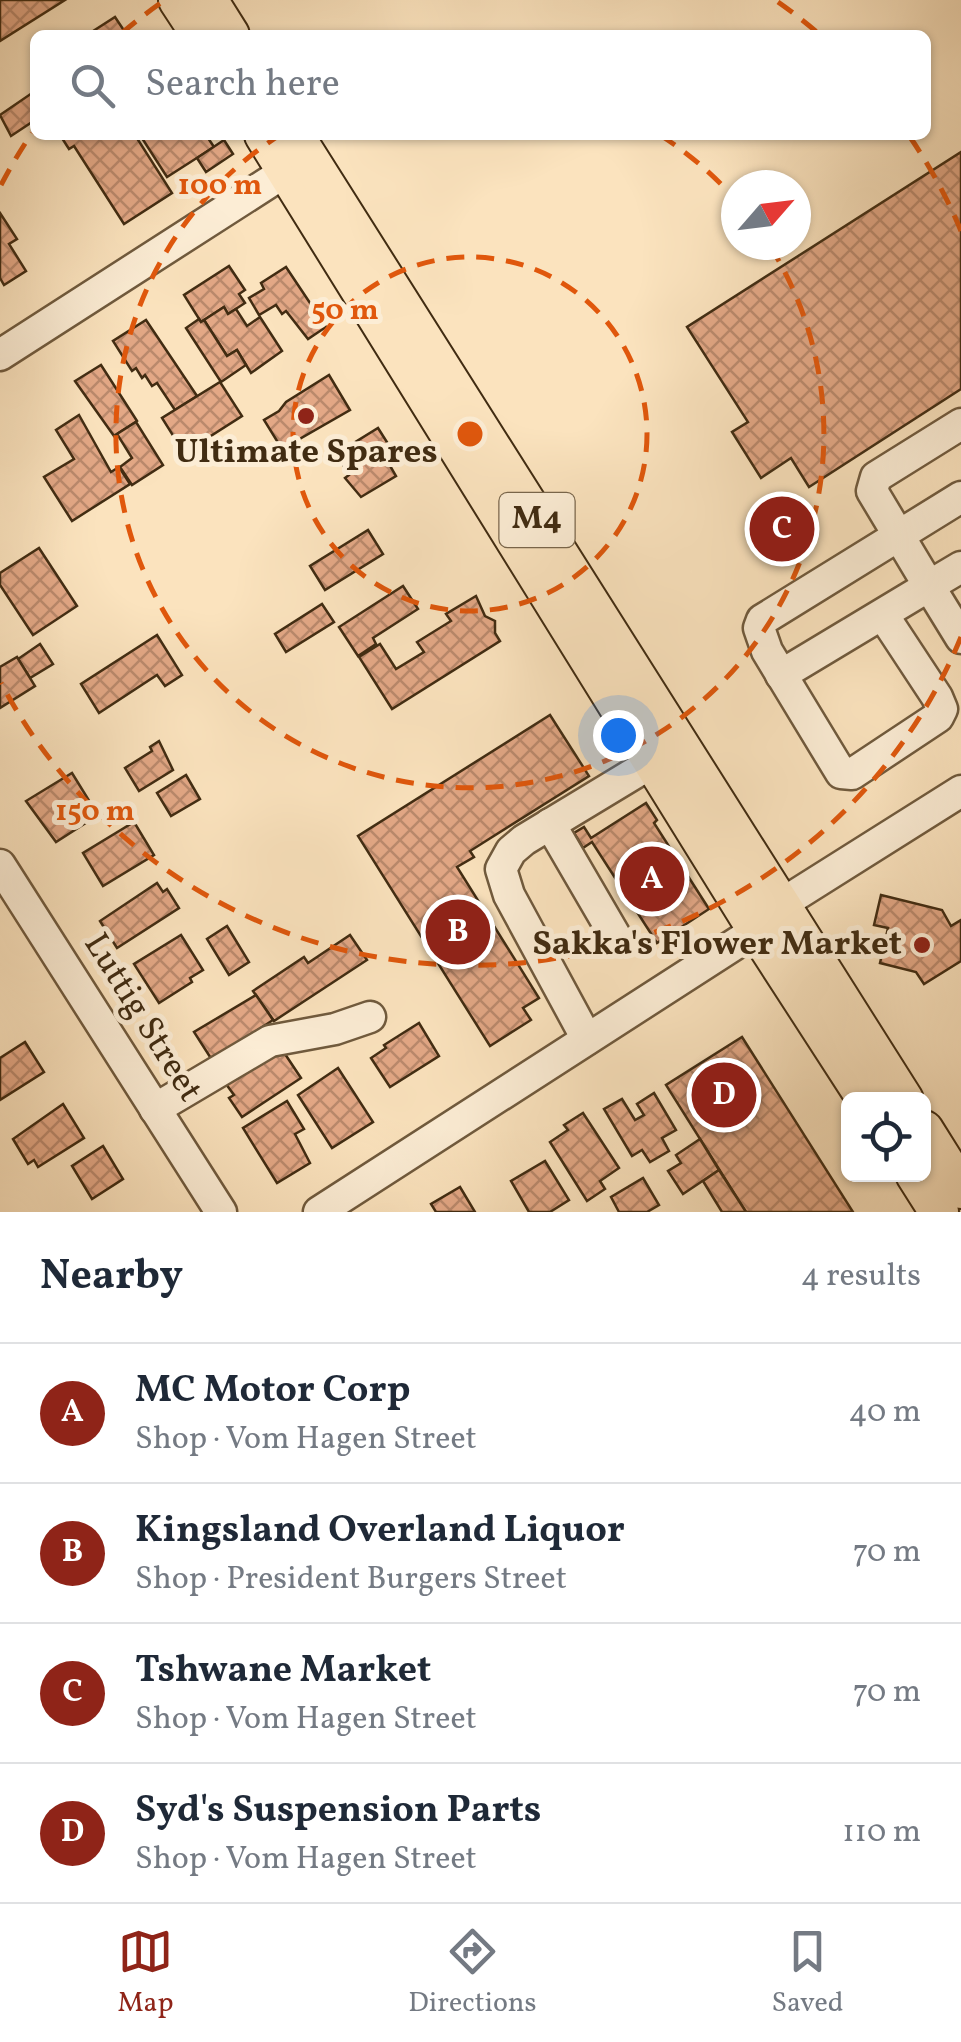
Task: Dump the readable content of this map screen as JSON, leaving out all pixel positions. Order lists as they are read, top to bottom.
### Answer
{
  "streets": {
    "main road": ["M4"],
    "street": ["Luttig Street"]
  },
  "places": ["Ultimate Spares", "Sakka's Flower Market"],
  "north": "top right",
  "page": {
    "search": "Search here",
    "pins": [
      "C",
      "A",
      "B",
      "D"
    ],
    "heading": ["Nearby", "4 results"],
    "list": [
      {
        "mark": "A",
        "name": "MC Motor Corp",
        "note": "Shop · Vom Hagen Street",
        "value": "40 m"
      },
      {
        "mark": "B",
        "name": "Kingsland Overland Liquor",
        "note": "Shop · President Burgers Street",
        "value": "70 m"
      },
      {
        "mark": "C",
        "name": "Tshwane Market",
        "note": "Shop · Vom Hagen Street",
        "value": "70 m"
      },
      {
        "mark": "D",
        "name": "Syd's Suspension Parts",
        "note": "Shop · Vom Hagen Street",
        "value": "110 m"
      }
    ],
    "nav": ["Map", "Directions", "Saved"]
  },
  "rings": ["100 m", "50 m", "150 m"]
}
